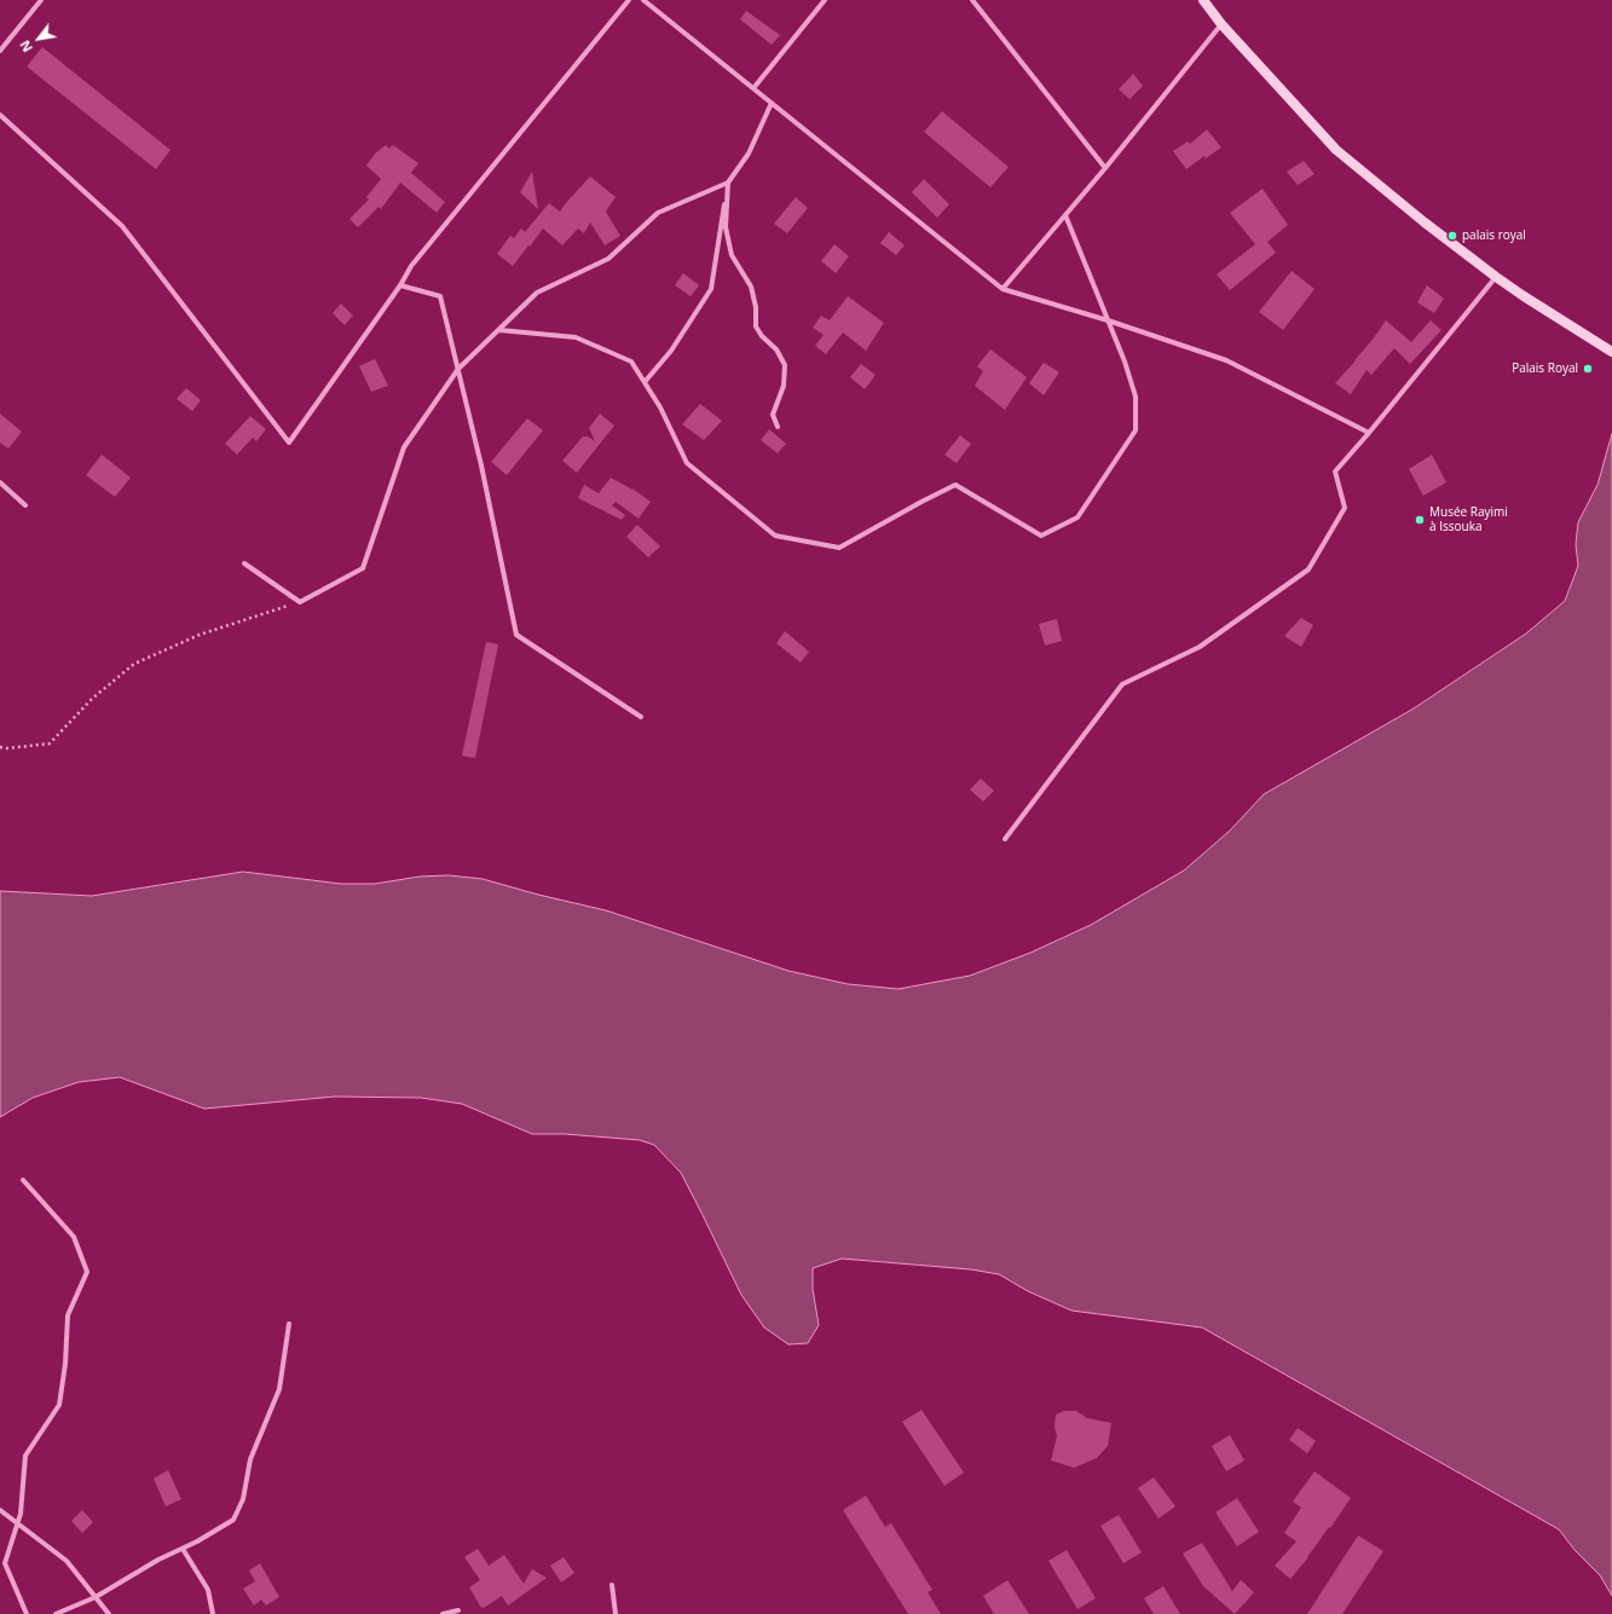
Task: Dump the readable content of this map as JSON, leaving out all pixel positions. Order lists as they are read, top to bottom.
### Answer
{
  "places": ["palais royal", "Palais Royal", "Musée Rayimi à Issouka"],
  "north": "bottom left"
}
